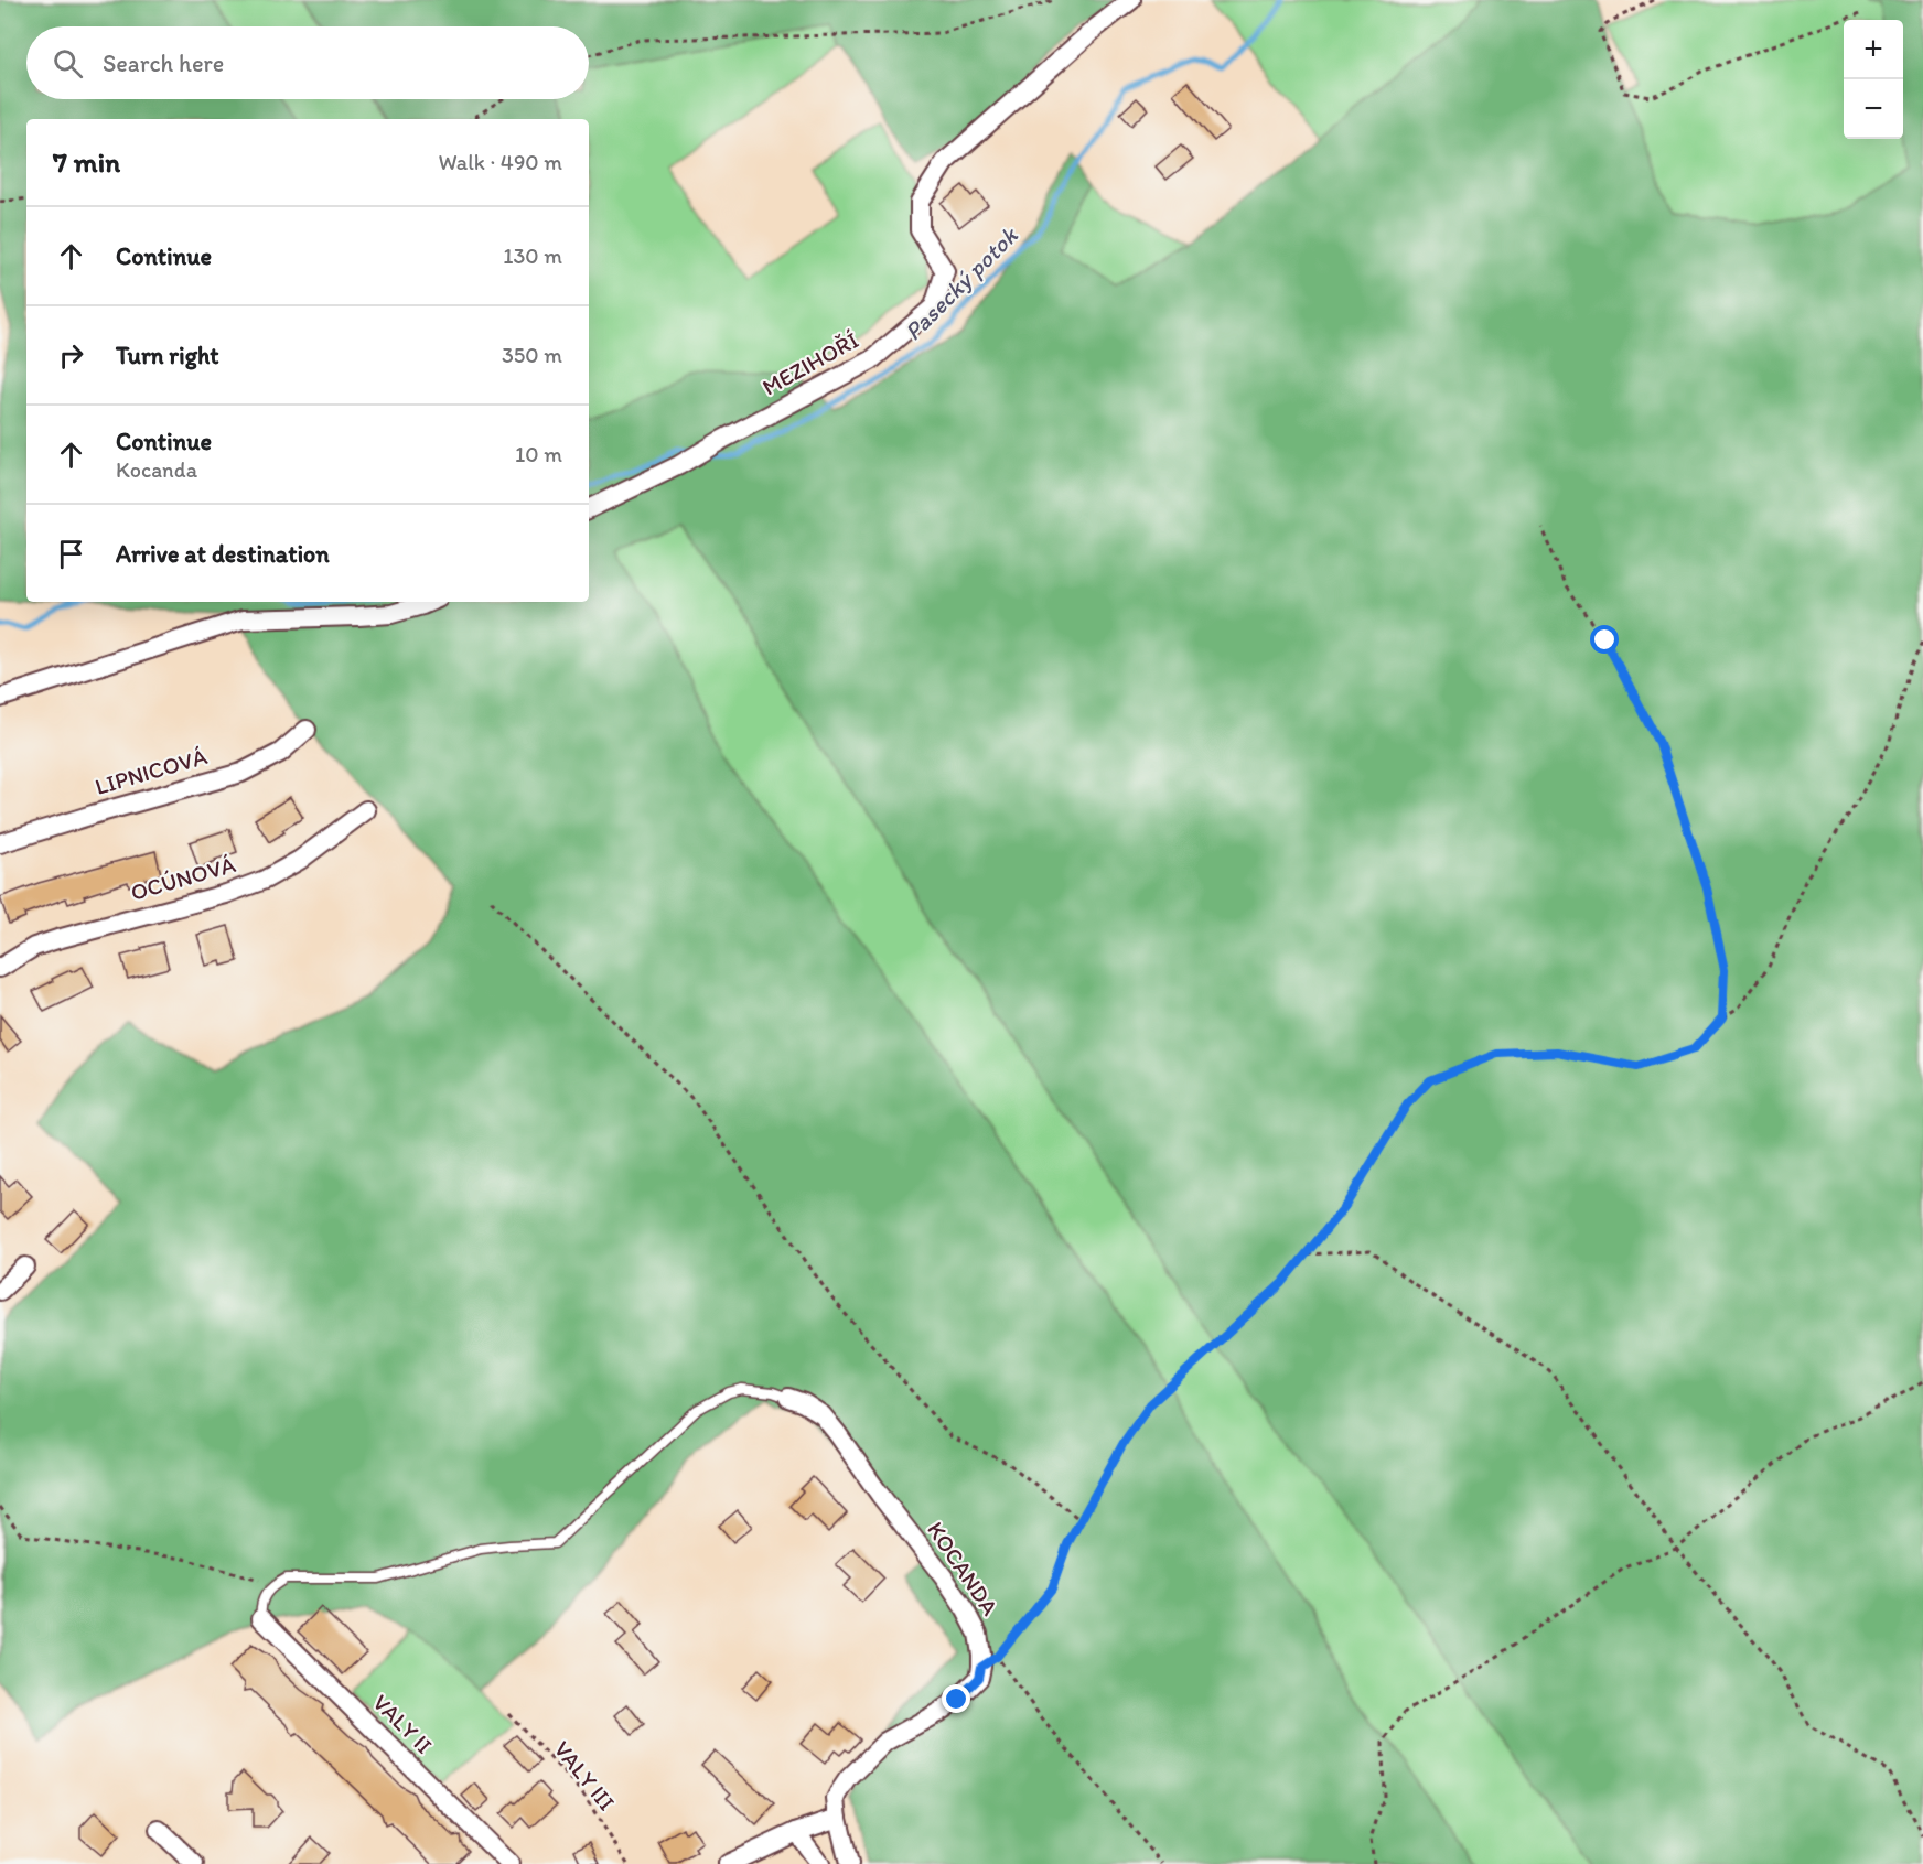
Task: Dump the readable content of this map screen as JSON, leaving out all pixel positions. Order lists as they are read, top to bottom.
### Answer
{
  "streets": {
    "street": [
      "MEZIHOŘÍ",
      "LIPNICOVÁ",
      "OCÚNOVÁ",
      "KOCANDA",
      "VALY II"
    ],
    "path": ["VALY III"]
  },
  "water": ["Pasecký potok"],
  "page": {
    "map_buttons": ["+", "−"],
    "search": "Search here",
    "heading": ["7 min", "Walk · 490 m"],
    "list": [
      ["Continue", "130 m"],
      ["Turn right", "350 m"],
      ["Continue", "Kocanda", "10 m"],
      "Arrive at destination"
    ]
  }
}
